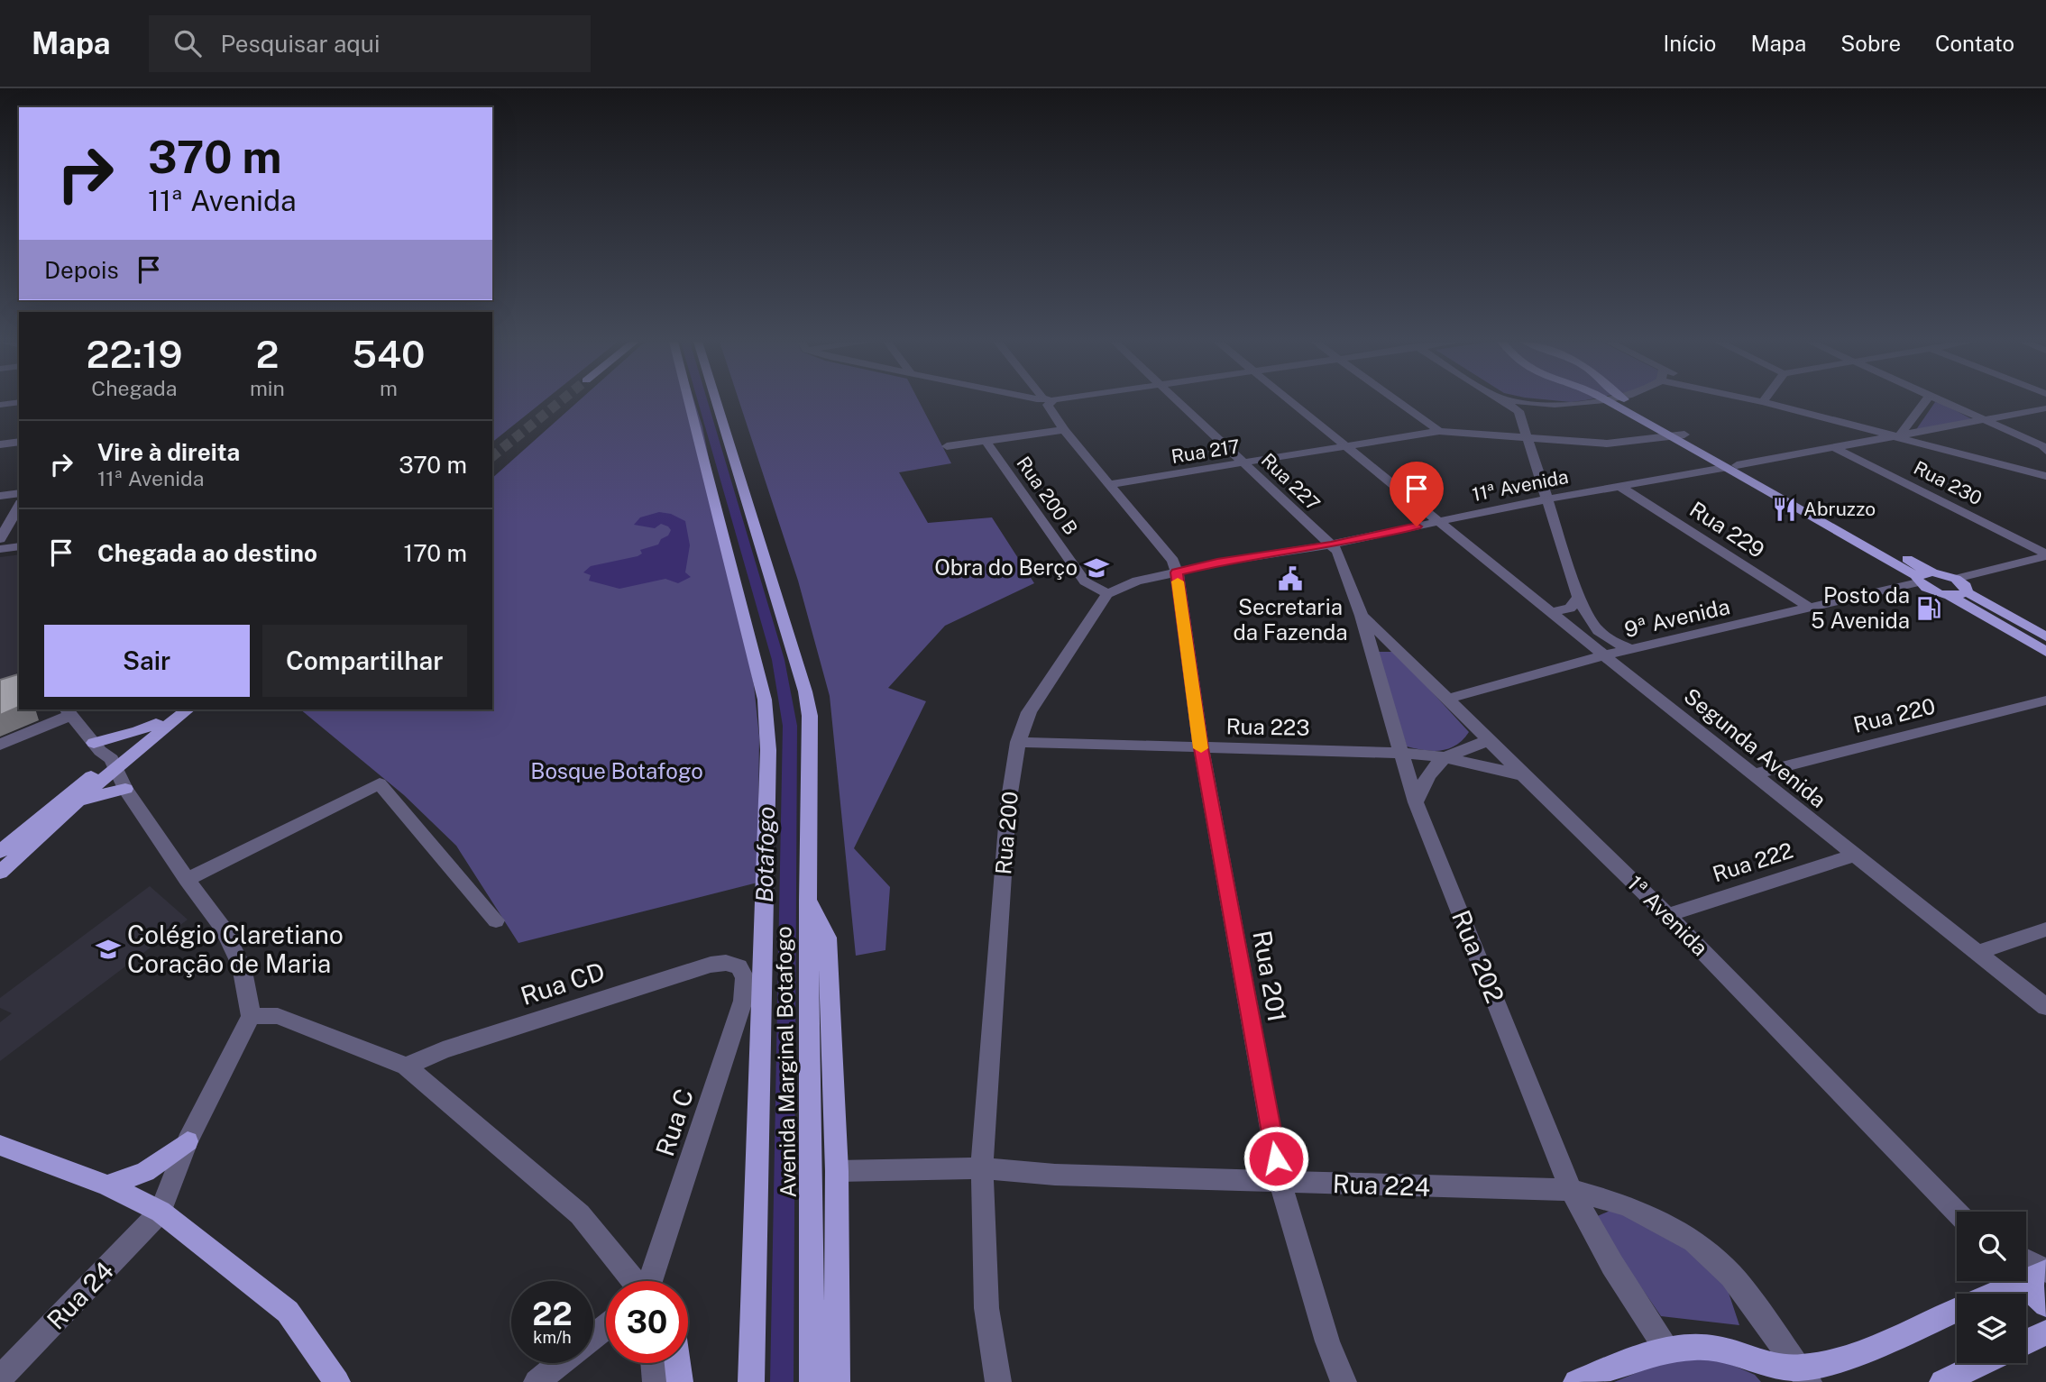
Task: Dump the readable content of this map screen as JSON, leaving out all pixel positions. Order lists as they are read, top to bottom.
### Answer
{
  "streets": {
    "main road": ["Avenida Marginal Botafogo"],
    "street": [
      "Rua 217",
      "Rua 227",
      "Rua 230",
      "11ª Avenida",
      "Rua 200 B",
      "Rua 229",
      "9ª Avenida",
      "Rua 220",
      "Rua 223",
      "Segunda Avenida",
      "Rua 200",
      "Rua 222",
      "1ª Avenida",
      "Rua 202",
      "Rua 201",
      "Rua CD",
      "Rua C",
      "Rua 224",
      "Rua 24"
    ]
  },
  "crossings": [
    ["Rua 217", "Rua 227"],
    ["Rua 217", "Segunda Avenida"],
    ["Rua 227", "11ª Avenida"],
    ["Rua 227", "Rua 202"],
    ["11ª Avenida", "Rua 229"],
    ["11ª Avenida", "Segunda Avenida"],
    ["11ª Avenida", "Rua 202"],
    ["11ª Avenida", "Rua 201"],
    ["Rua 200 B", "Rua 200"],
    ["Rua 229", "9ª Avenida"],
    ["9ª Avenida", "Segunda Avenida"],
    ["9ª Avenida", "1ª Avenida"],
    ["Rua 220", "Segunda Avenida"],
    ["Rua 223", "Rua 200"],
    ["Rua 223", "1ª Avenida"],
    ["Rua 223", "Rua 202"],
    ["Rua 223", "Rua 201"],
    ["Segunda Avenida", "Rua 222"],
    ["Rua 200", "Rua 224"],
    ["Rua 222", "1ª Avenida"],
    ["1ª Avenida", "Rua 202"],
    ["Rua 202", "Rua 224"],
    ["Rua 201", "Rua 224"],
    ["Rua CD", "Rua C"]
  ],
  "water": ["Botafogo"],
  "parks": ["Bosque Botafogo"],
  "places": {
    "restaurant": ["Abruzzo"],
    "school or university": ["Obra do Berço", "Colégio Claretiano Coração de Maria"],
    "public building": ["Secretaria da Fazenda"],
    "fuel station": ["Posto da 5 Avenida"]
  },
  "page": {
    "header": "Mapa",
    "search": "Pesquisar aqui",
    "nav": [
      "Início",
      "Mapa",
      "Sobre",
      "Contato"
    ],
    "turn": ["370 m", "11ª Avenida"],
    "then": "Depois",
    "eta": [
      "22:19",
      "Chegada",
      "2",
      "min",
      "540",
      "m"
    ],
    "list": [
      {
        "name": "Vire à direita",
        "note": "11ª Avenida",
        "value": "370 m"
      },
      {
        "name": "Chegada ao destino",
        "value": "170 m"
      }
    ],
    "buttons": ["Sair", "Compartilhar"],
    "speed": "22 km/h",
    "limit": "30"
  }
}
